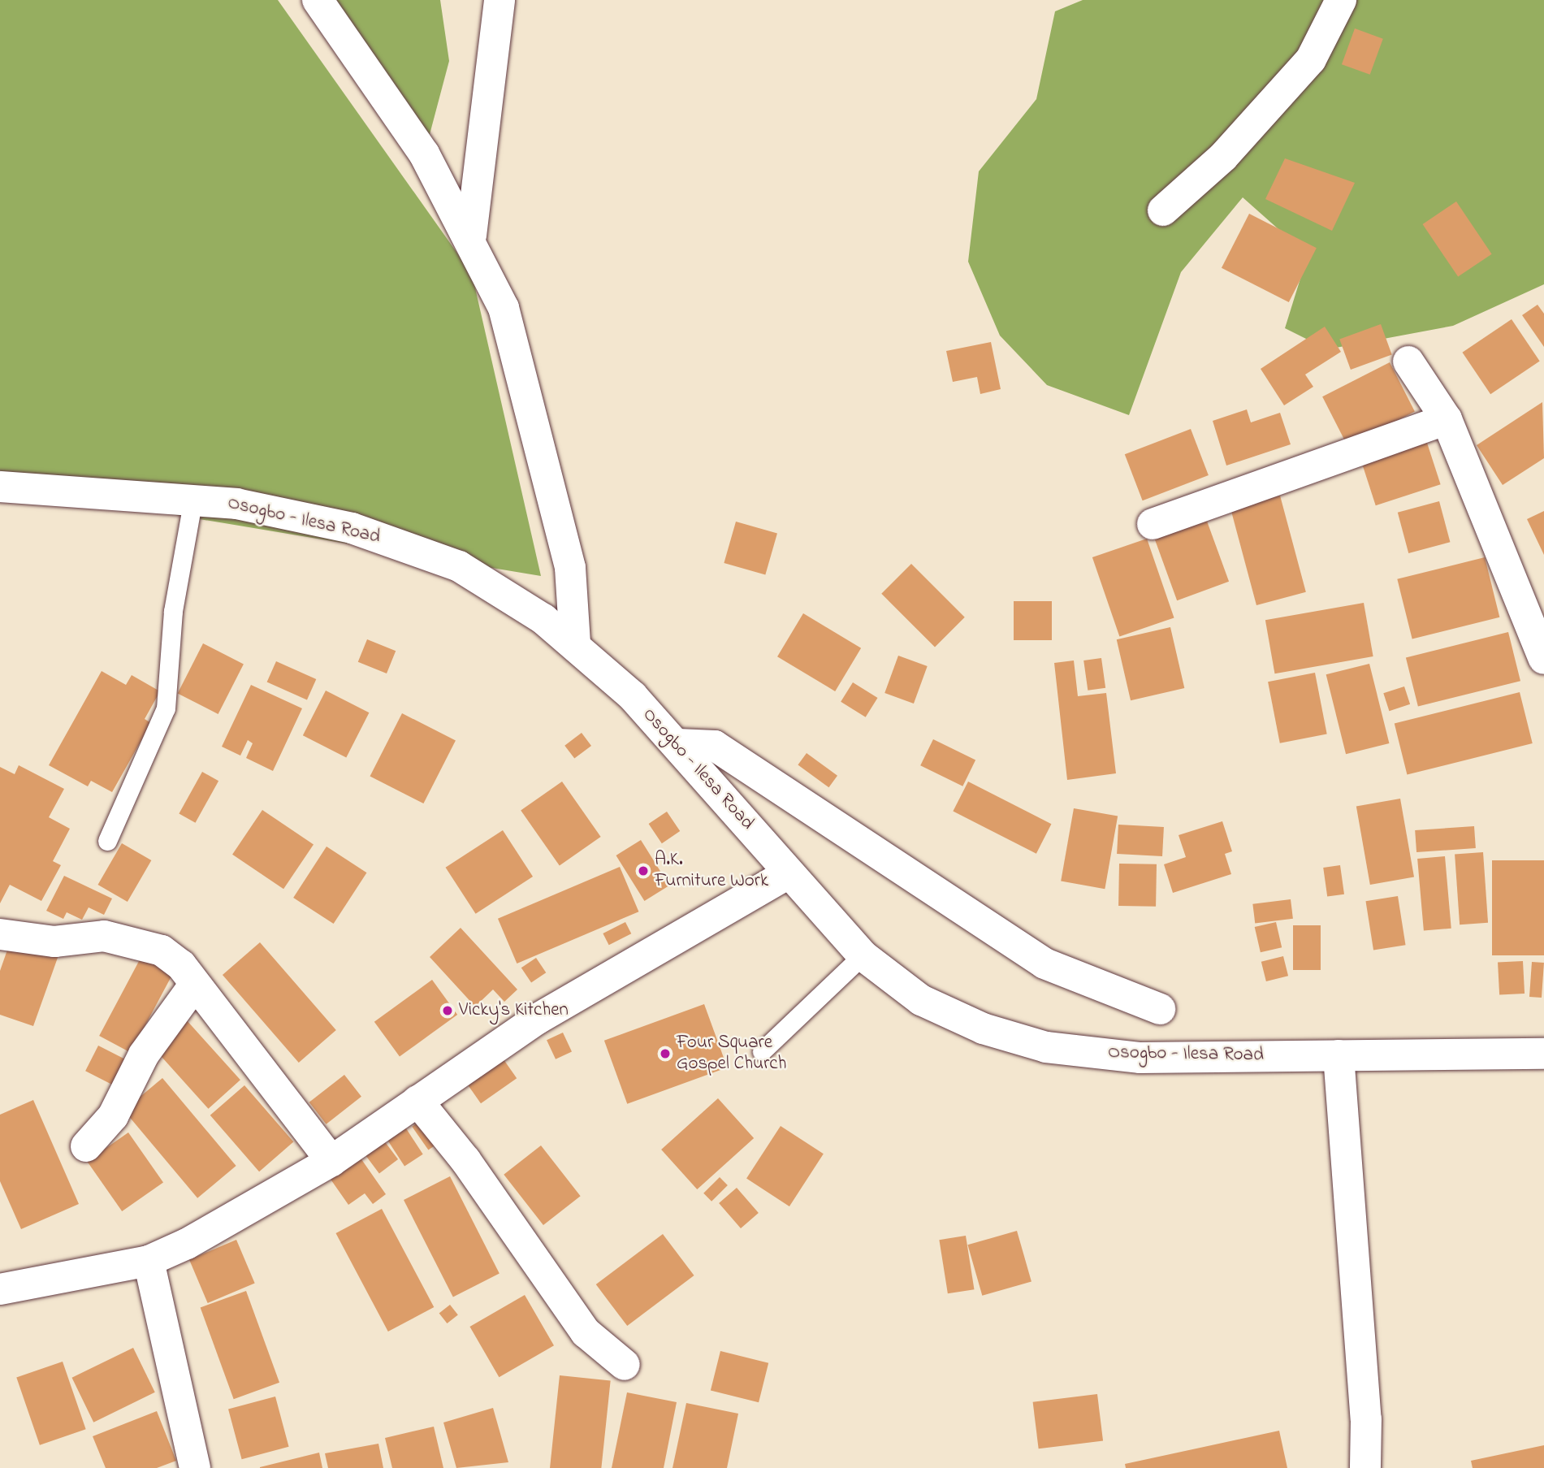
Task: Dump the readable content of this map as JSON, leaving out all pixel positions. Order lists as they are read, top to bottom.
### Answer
{
  "streets": {
    "street": ["Osogbo - Ilesa Road"]
  },
  "places": ["A.K. Furniture Work", "Vicky's Kitchen", "Four Square Gospel Church"]
}
